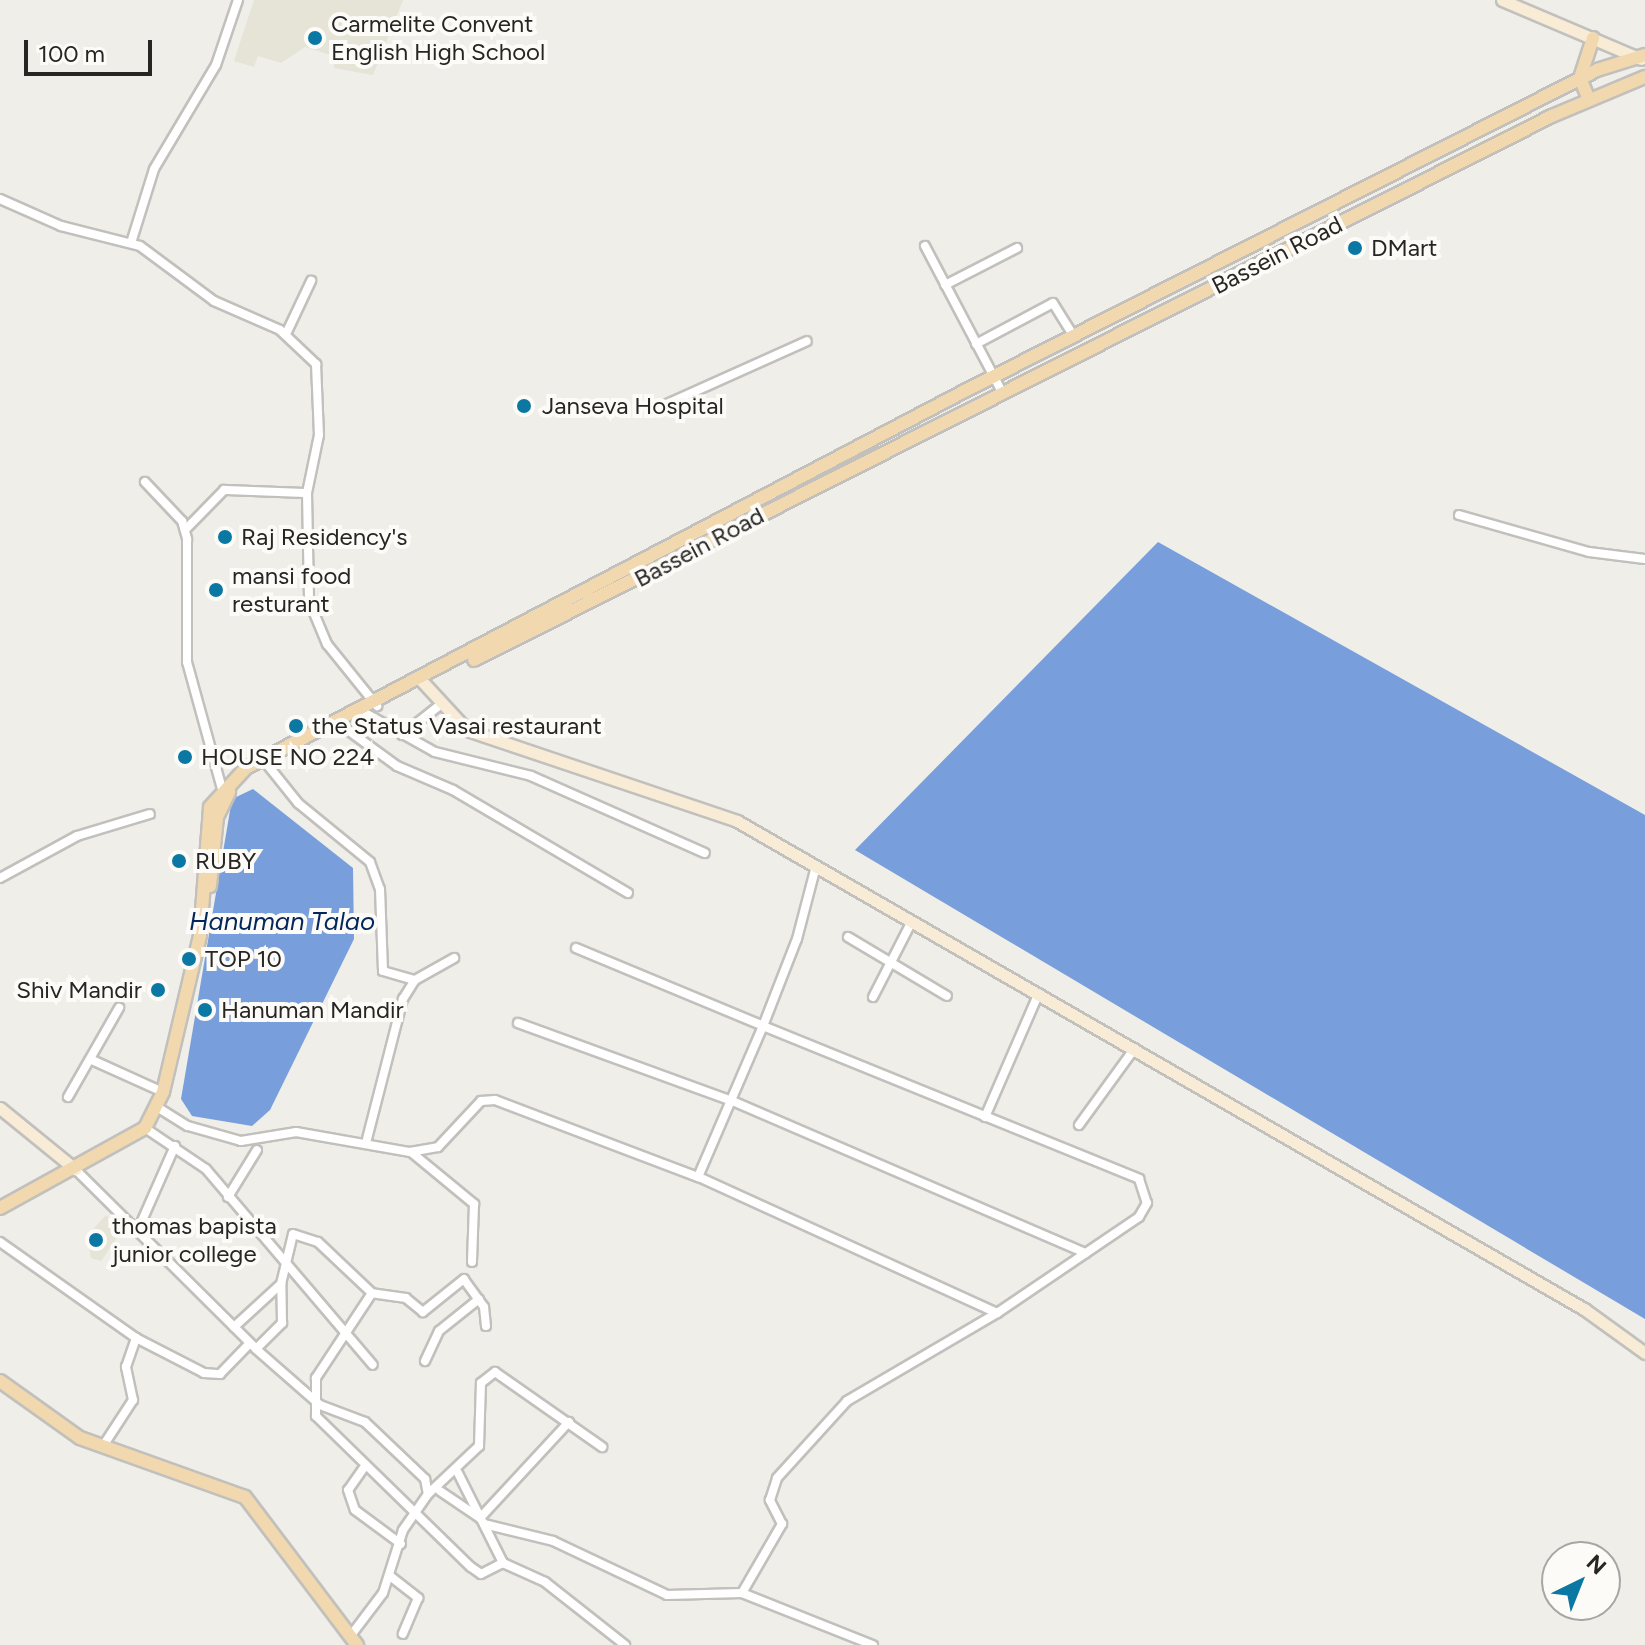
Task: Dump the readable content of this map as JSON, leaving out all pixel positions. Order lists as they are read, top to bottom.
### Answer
{
  "streets": {
    "main road": ["Bassein Road"]
  },
  "water": ["Hanuman Talao"],
  "places": [
    "Carmelite Convent English High School",
    "DMart",
    "Janseva Hospital",
    "Raj Residency's",
    "mansi food resturant",
    "the Status Vasai restaurant",
    "HOUSE NO 224",
    "RUBY",
    "TOP 10",
    "Shiv Mandir",
    "Hanuman Mandir",
    "thomas bapista junior college"
  ],
  "scale_bar": "100 m",
  "north": "top right"
}
